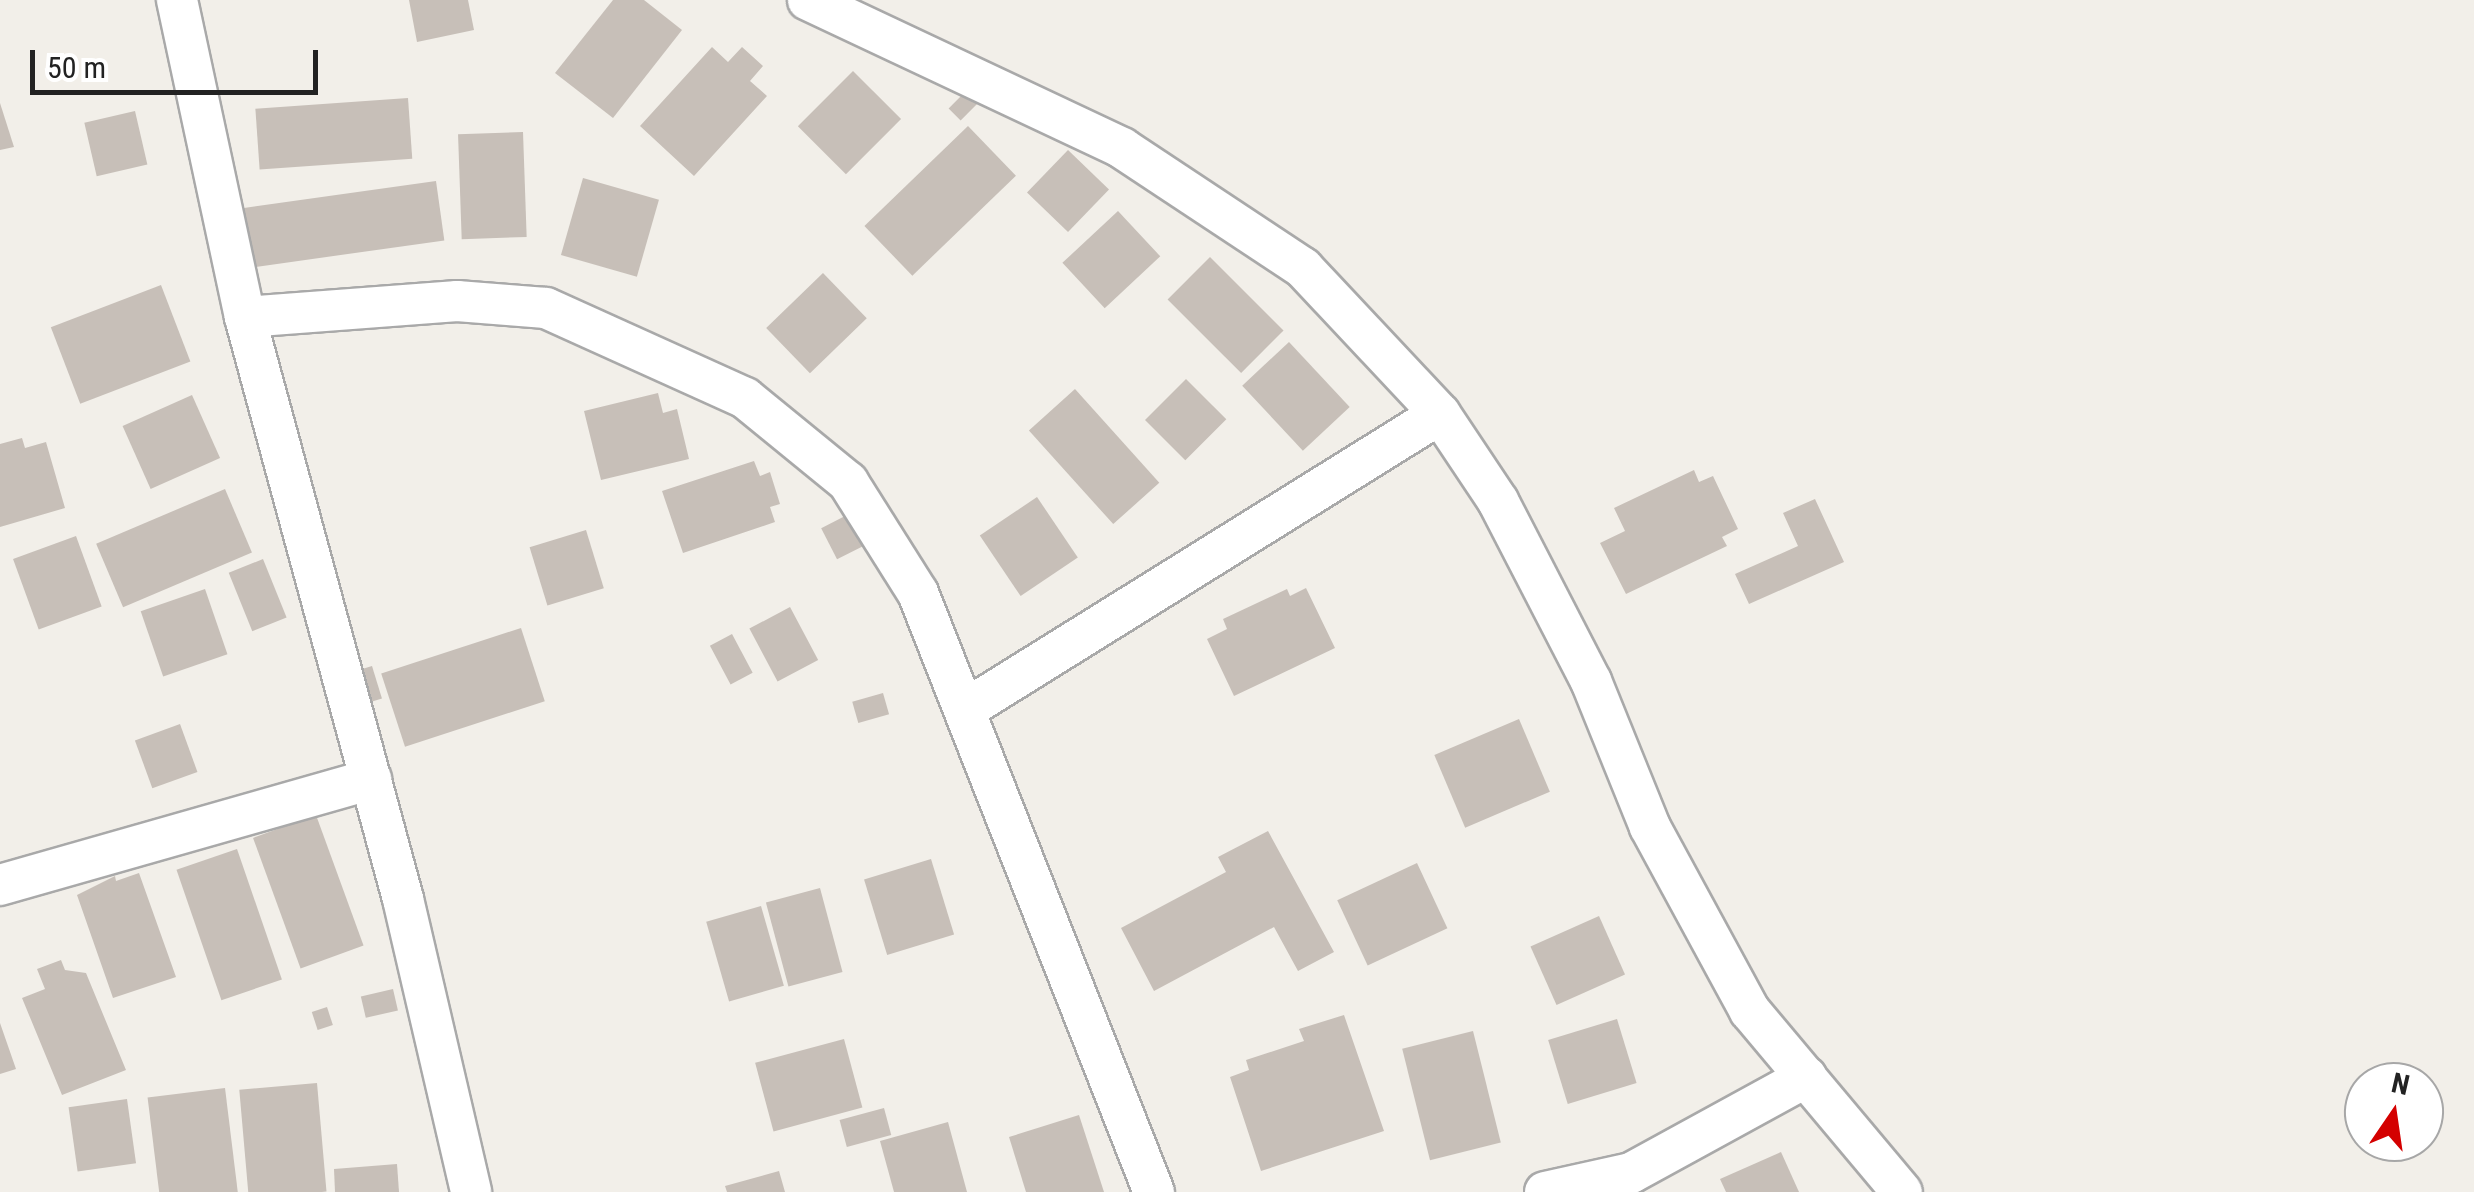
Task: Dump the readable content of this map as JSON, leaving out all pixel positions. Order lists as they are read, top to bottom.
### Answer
{
  "scale_bar": "50 m",
  "north": "top"
}
